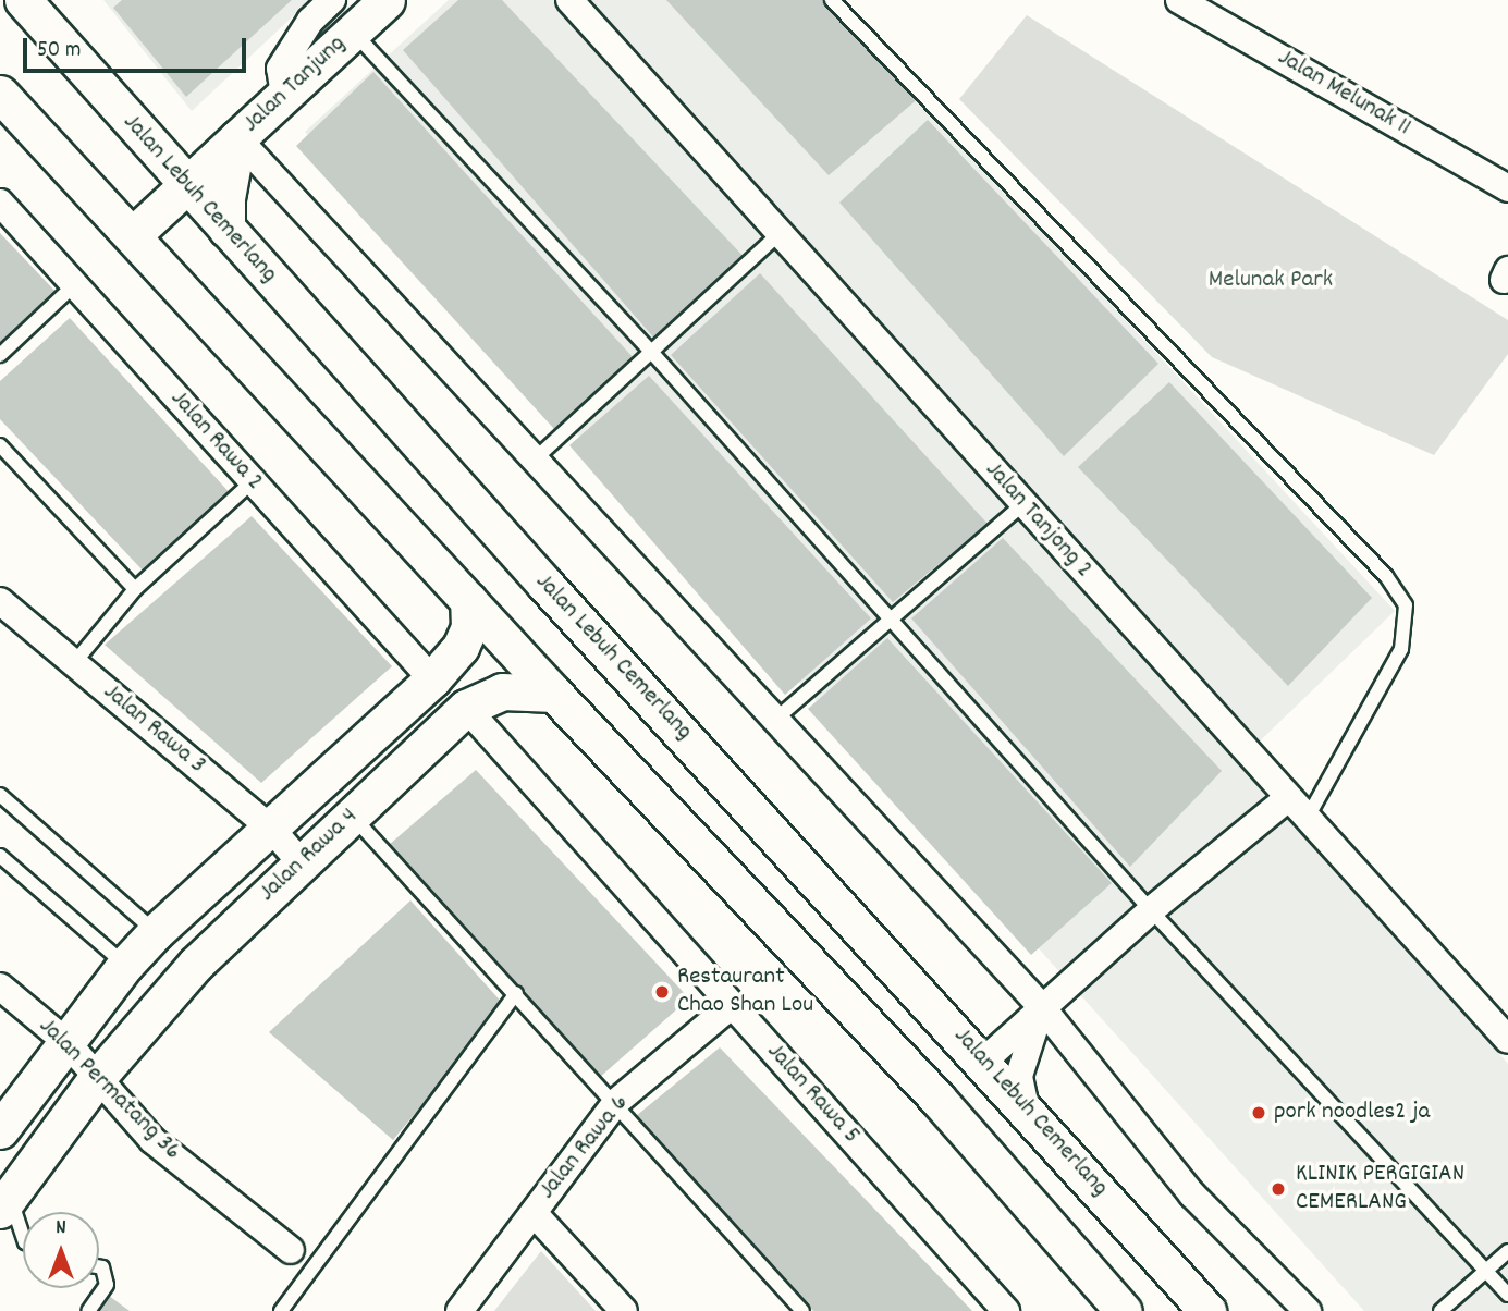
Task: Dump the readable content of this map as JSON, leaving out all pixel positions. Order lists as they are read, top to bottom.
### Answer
{
  "streets": {
    "main road": ["Jalan Tanjung", "Jalan Lebuh Cemerlang", "Jalan Rawa 4"],
    "street": [
      "Jalan Melunak 11",
      "Jalan Rawa 2",
      "Jalan Tanjong 2",
      "Jalan Rawa 3",
      "Jalan Permatang 36",
      "Jalan Rawa 5",
      "Jalan Rawa 6"
    ]
  },
  "crossings": [
    ["Jalan Tanjung", "Jalan Lebuh Cemerlang"],
    ["Jalan Rawa 2", "Jalan Rawa 4"],
    ["Jalan Rawa 3", "Jalan Rawa 4"],
    ["Jalan Rawa 4", "Jalan Permatang 36"],
    ["Jalan Rawa 4", "Jalan Rawa 5"],
    ["Jalan Rawa 5", "Jalan Rawa 6"]
  ],
  "parks": ["Melunak Park"],
  "places": ["Restaurant Chao Shan Lou", "pork noodles2 ja", "KLINIK PERGIGIAN CEMERLANG"],
  "scale_bar": "50 m",
  "north": "top"
}
